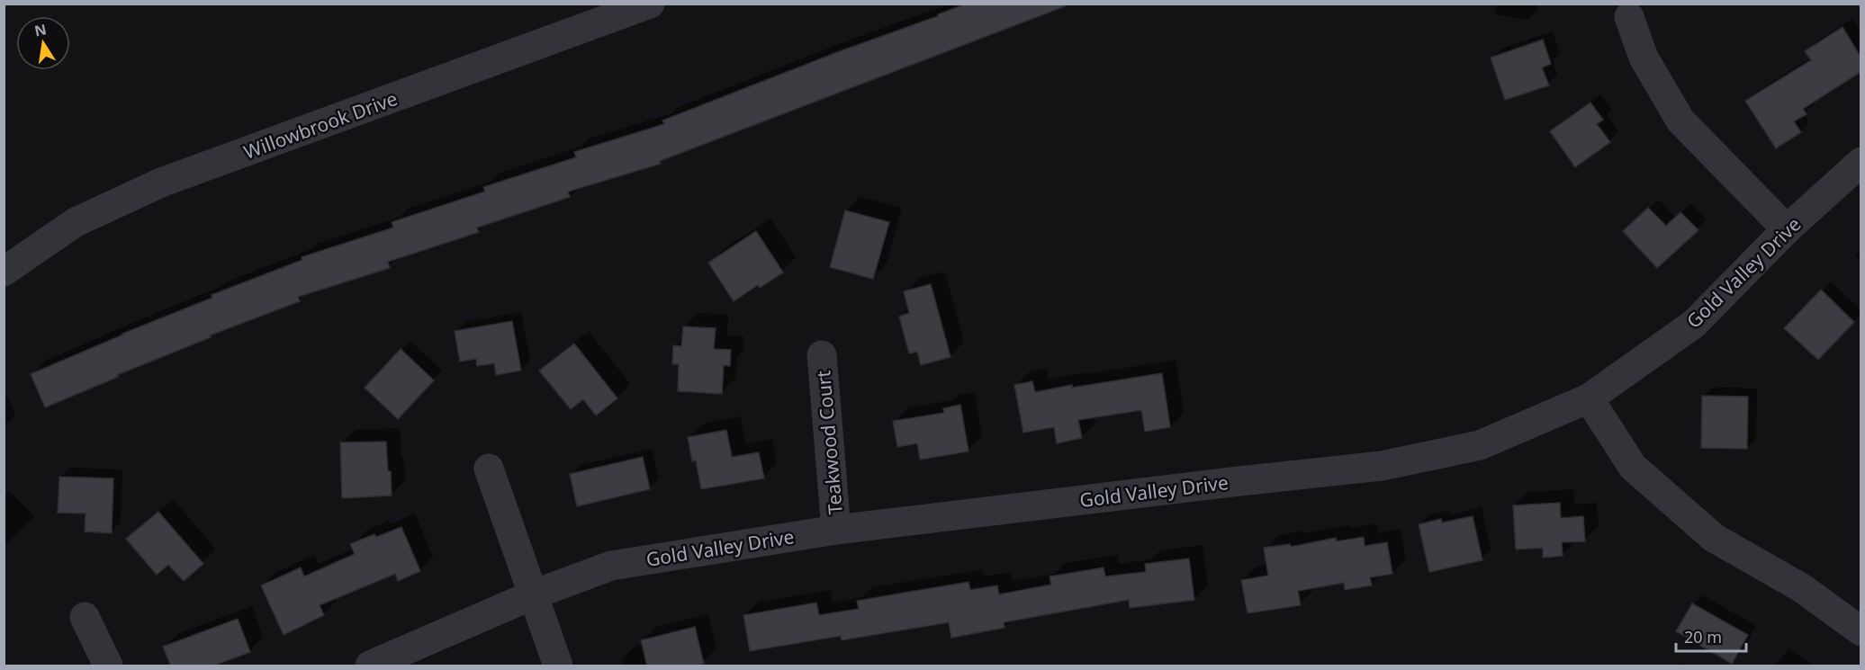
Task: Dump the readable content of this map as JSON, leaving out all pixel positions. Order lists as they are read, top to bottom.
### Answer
{
  "streets": {
    "street": ["Willowbrook Drive", "Gold Valley Drive", "Teakwood Court"]
  },
  "crossings": [
    ["Gold Valley Drive", "Teakwood Court"]
  ],
  "scale_bar": "20 m",
  "north": "top"
}
